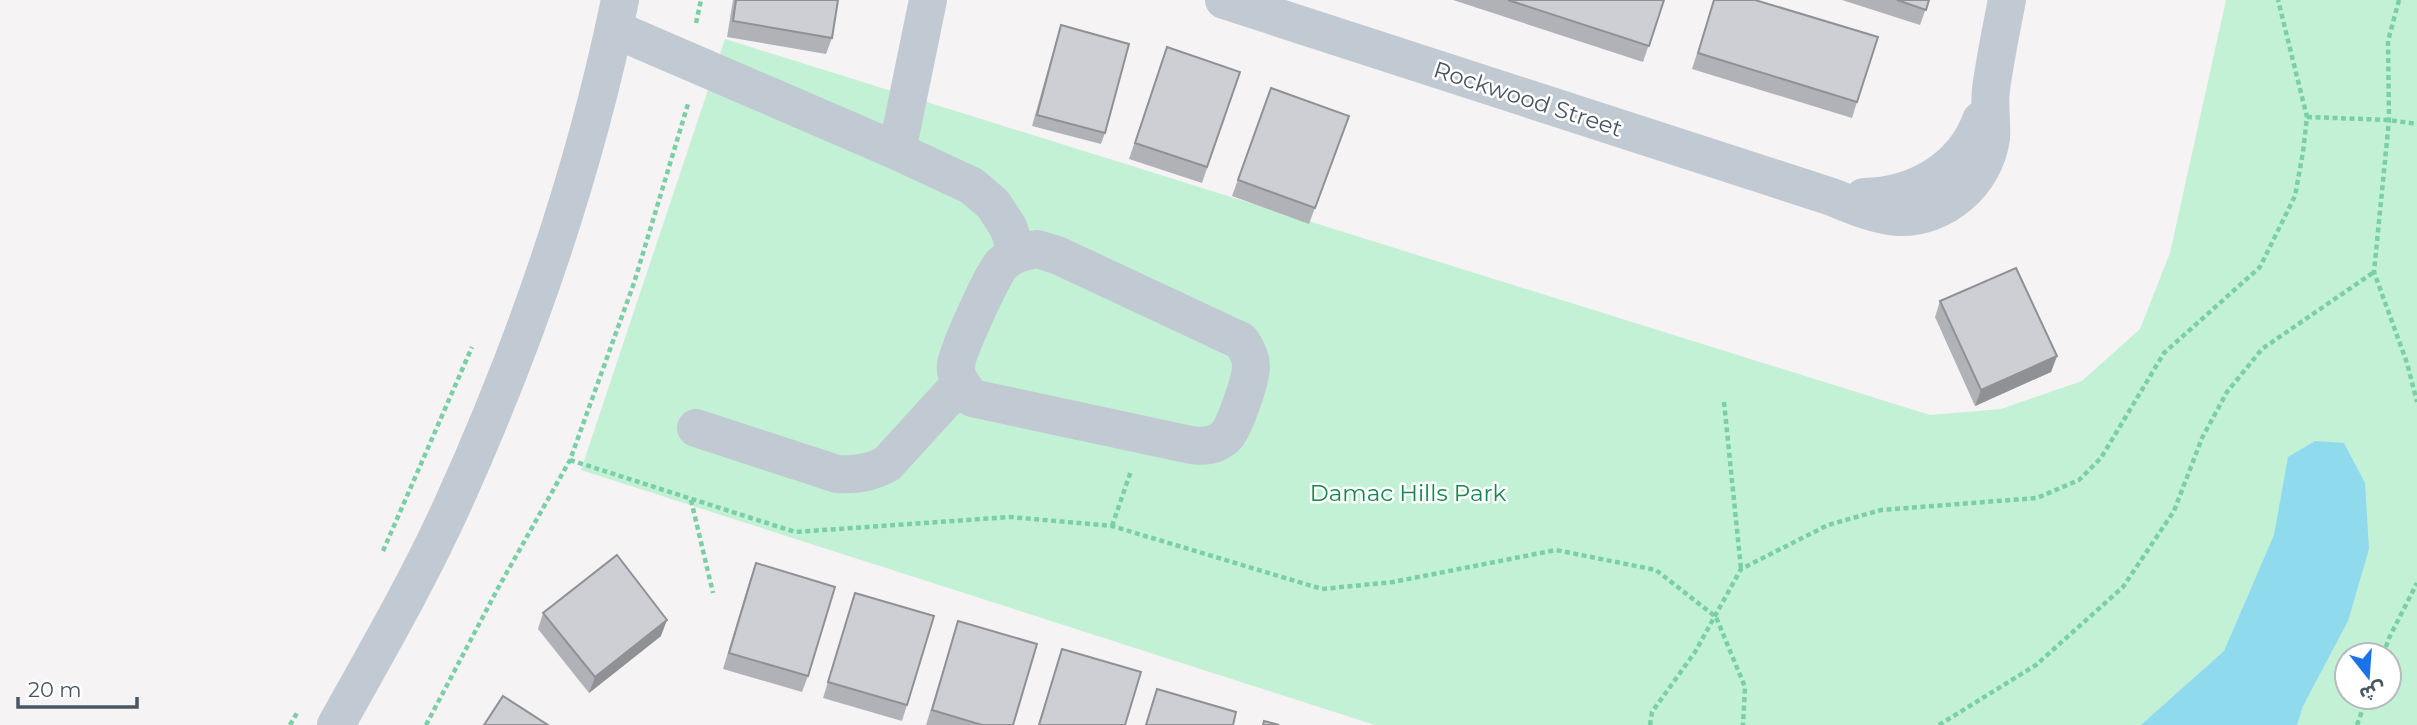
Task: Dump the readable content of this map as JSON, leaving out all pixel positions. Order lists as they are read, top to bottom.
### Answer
{
  "streets": {
    "street": ["Rockwood Street"]
  },
  "parks": ["Damac Hills Park"],
  "scale_bar": "20 m",
  "north": "bottom"
}
